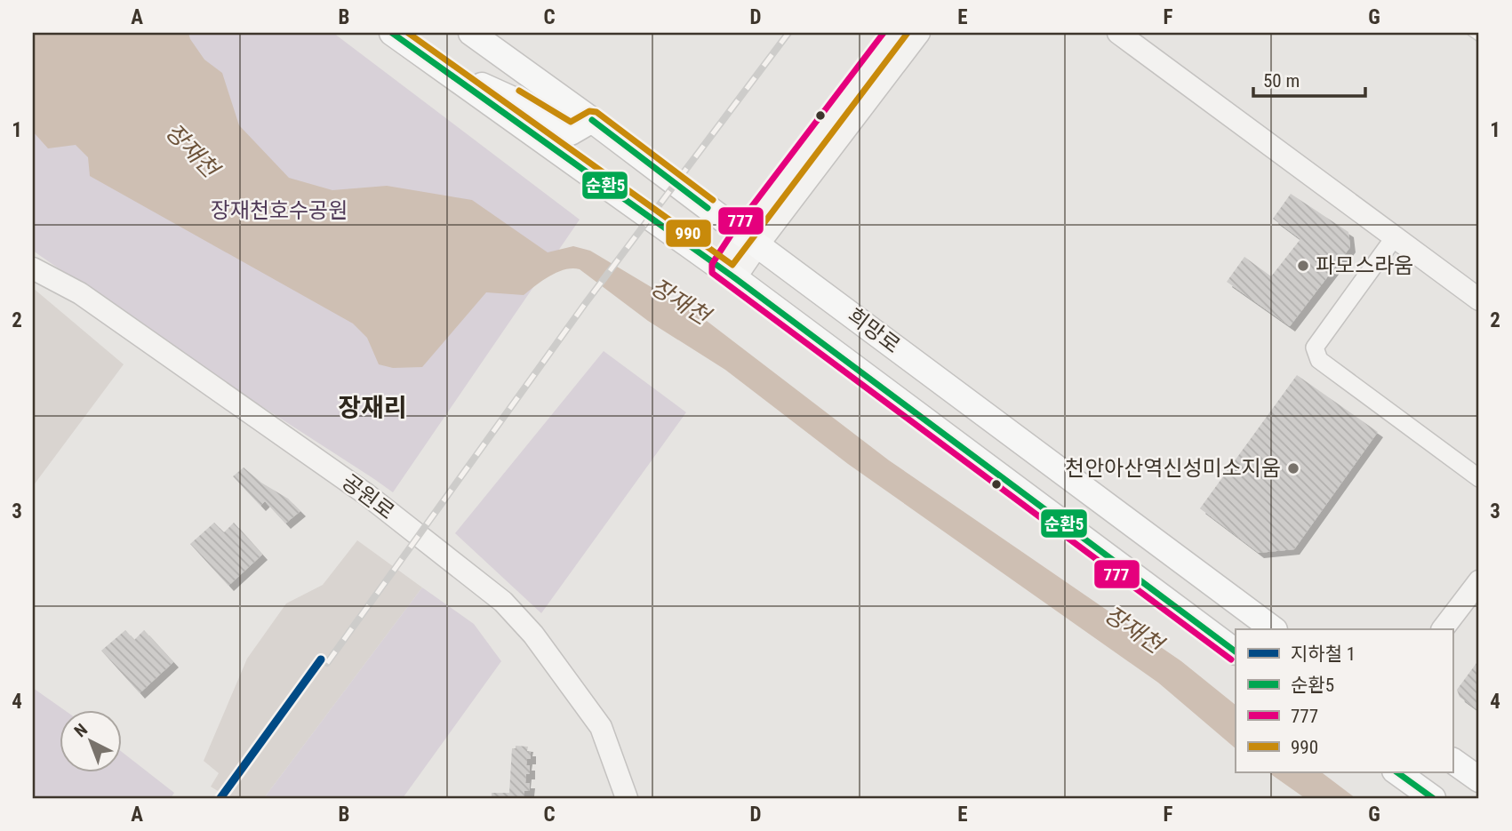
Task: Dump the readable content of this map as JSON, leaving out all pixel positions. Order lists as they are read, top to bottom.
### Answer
{
  "streets": {
    "main road": ["희망로"],
    "street": ["공원로"]
  },
  "districts": ["장재리"],
  "water": ["장재천"],
  "parks": ["장재천호수공원"],
  "places": ["파모스라움", "천안아산역신성미소지움"],
  "lines": [
    "transit line 순환5",
    "transit line 777",
    "transit line 990",
    "metro line 1"
  ],
  "legend": [
    "지하철 1",
    "순환5",
    "777",
    "990"
  ],
  "scale_bar": "50 m",
  "north": "top left",
  "grid": {
    "columns": [
      "A",
      "B",
      "C",
      "D",
      "E",
      "F",
      "G"
    ],
    "rows": [
      "1",
      "2",
      "3",
      "4"
    ]
  }
}
